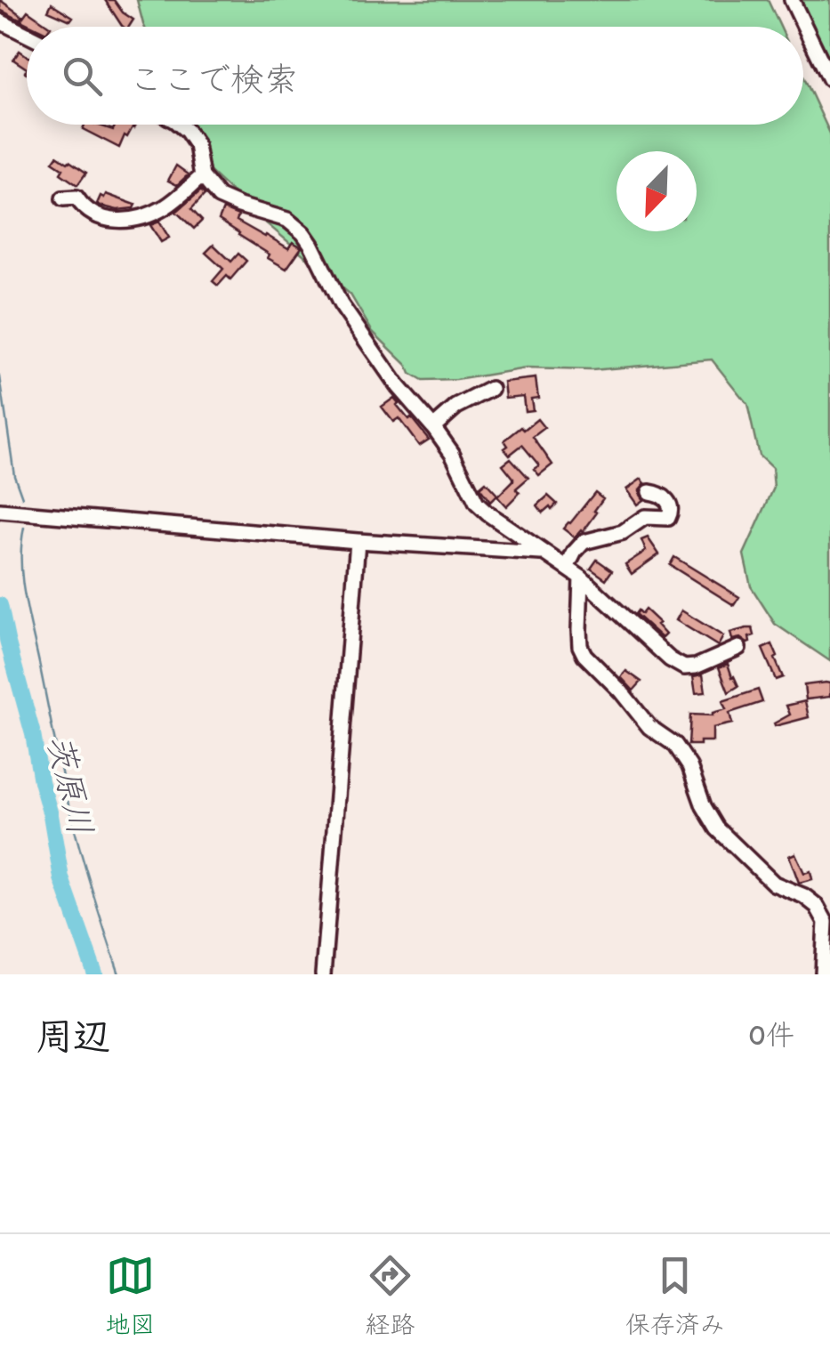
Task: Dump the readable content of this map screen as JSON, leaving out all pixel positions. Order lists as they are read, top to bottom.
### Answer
{
  "water": ["茨原川"],
  "north": "bottom left",
  "page": {
    "search": "ここで検索",
    "heading": ["周辺", "0件"],
    "nav": ["地図", "経路", "保存済み"]
  }
}
